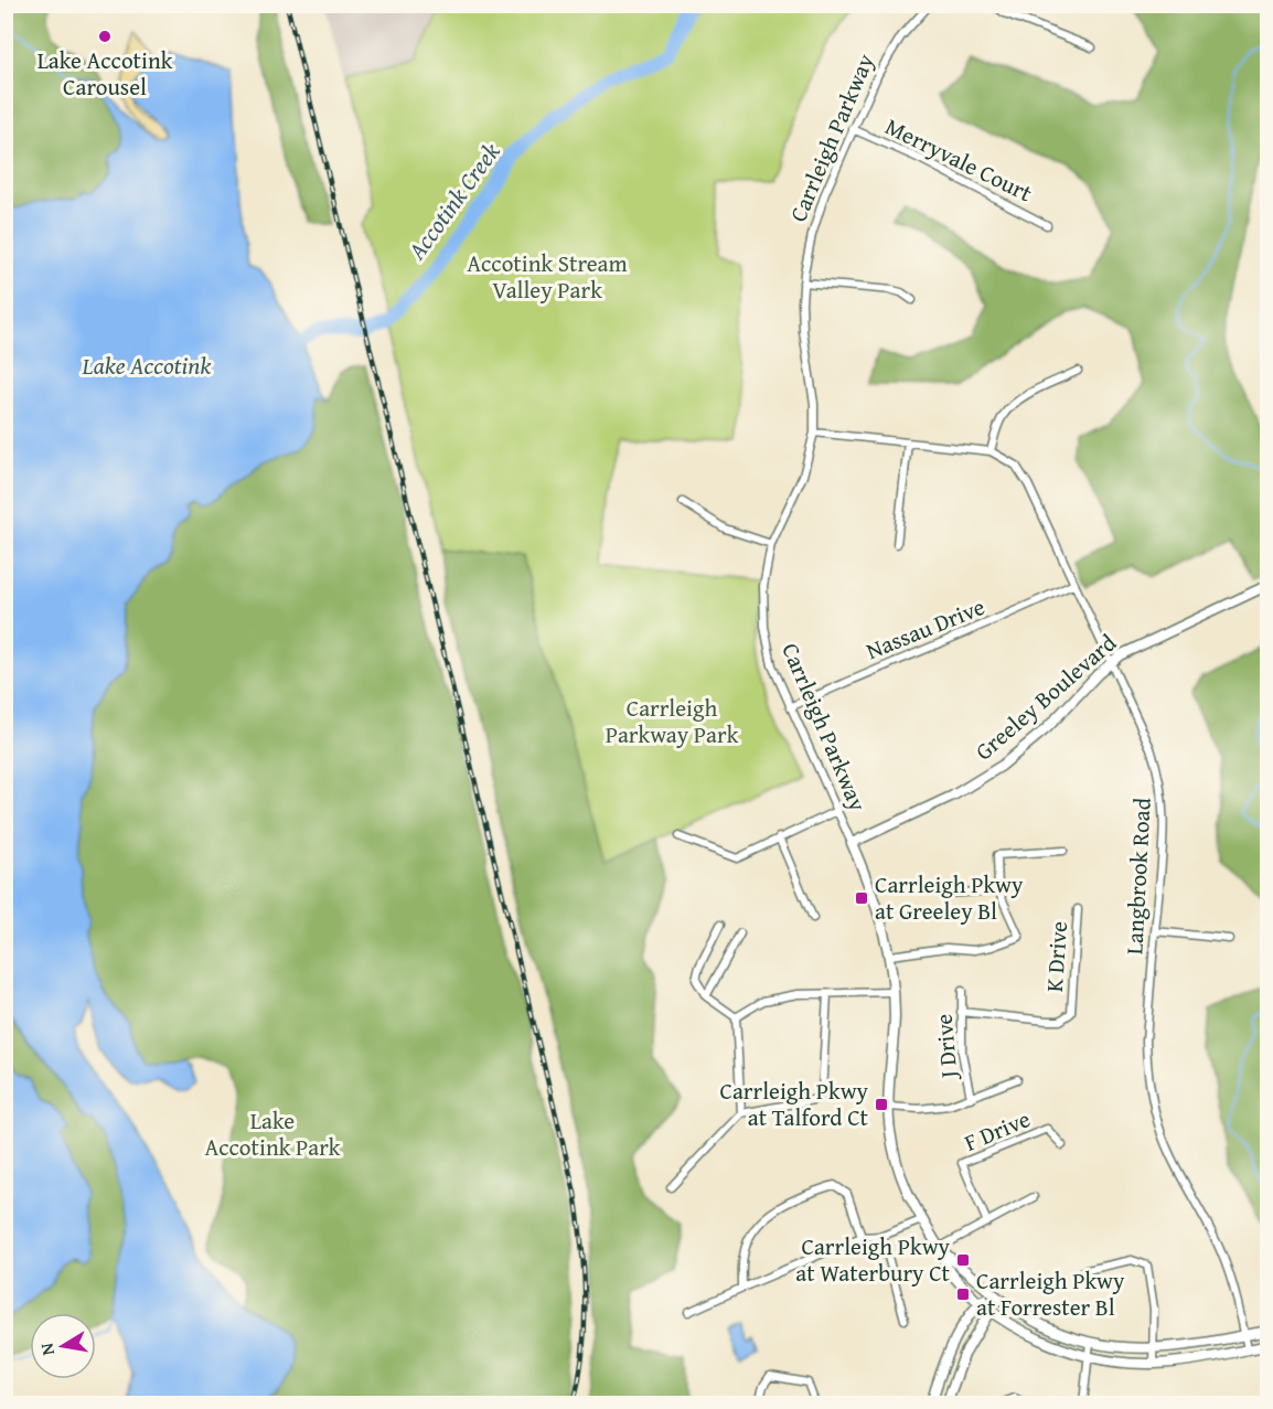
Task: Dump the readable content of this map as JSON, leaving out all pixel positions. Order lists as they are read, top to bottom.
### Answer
{
  "streets": {
    "street": [
      "Carrleigh Parkway",
      "Merryvale Court",
      "Nassau Drive",
      "Greeley Boulevard",
      "Langbrook Road",
      "K Drive",
      "J Drive",
      "F Drive"
    ]
  },
  "crossings": [
    ["Carrleigh Parkway", "Merryvale Court"],
    ["Carrleigh Parkway", "Nassau Drive"],
    ["Carrleigh Parkway", "Greeley Boulevard"],
    ["Carrleigh Parkway", "Langbrook Road"],
    ["Nassau Drive", "Langbrook Road"],
    ["Greeley Boulevard", "Langbrook Road"],
    ["K Drive", "J Drive"]
  ],
  "water": ["Accotink Creek", "Lake Accotink"],
  "parks": ["Accotink Stream Valley Park", "Carrleigh Parkway Park", "Lake Accotink Park"],
  "places": {
    "other": ["Lake Accotink Carousel"],
    "transit": [
      "Carrleigh Pkwy at Greeley Bl",
      "Carrleigh Pkwy at Talford Ct",
      "Carrleigh Pkwy at Waterbury Ct",
      "Carrleigh Pkwy at Forrester Bl"
    ]
  },
  "north": "left"
}
